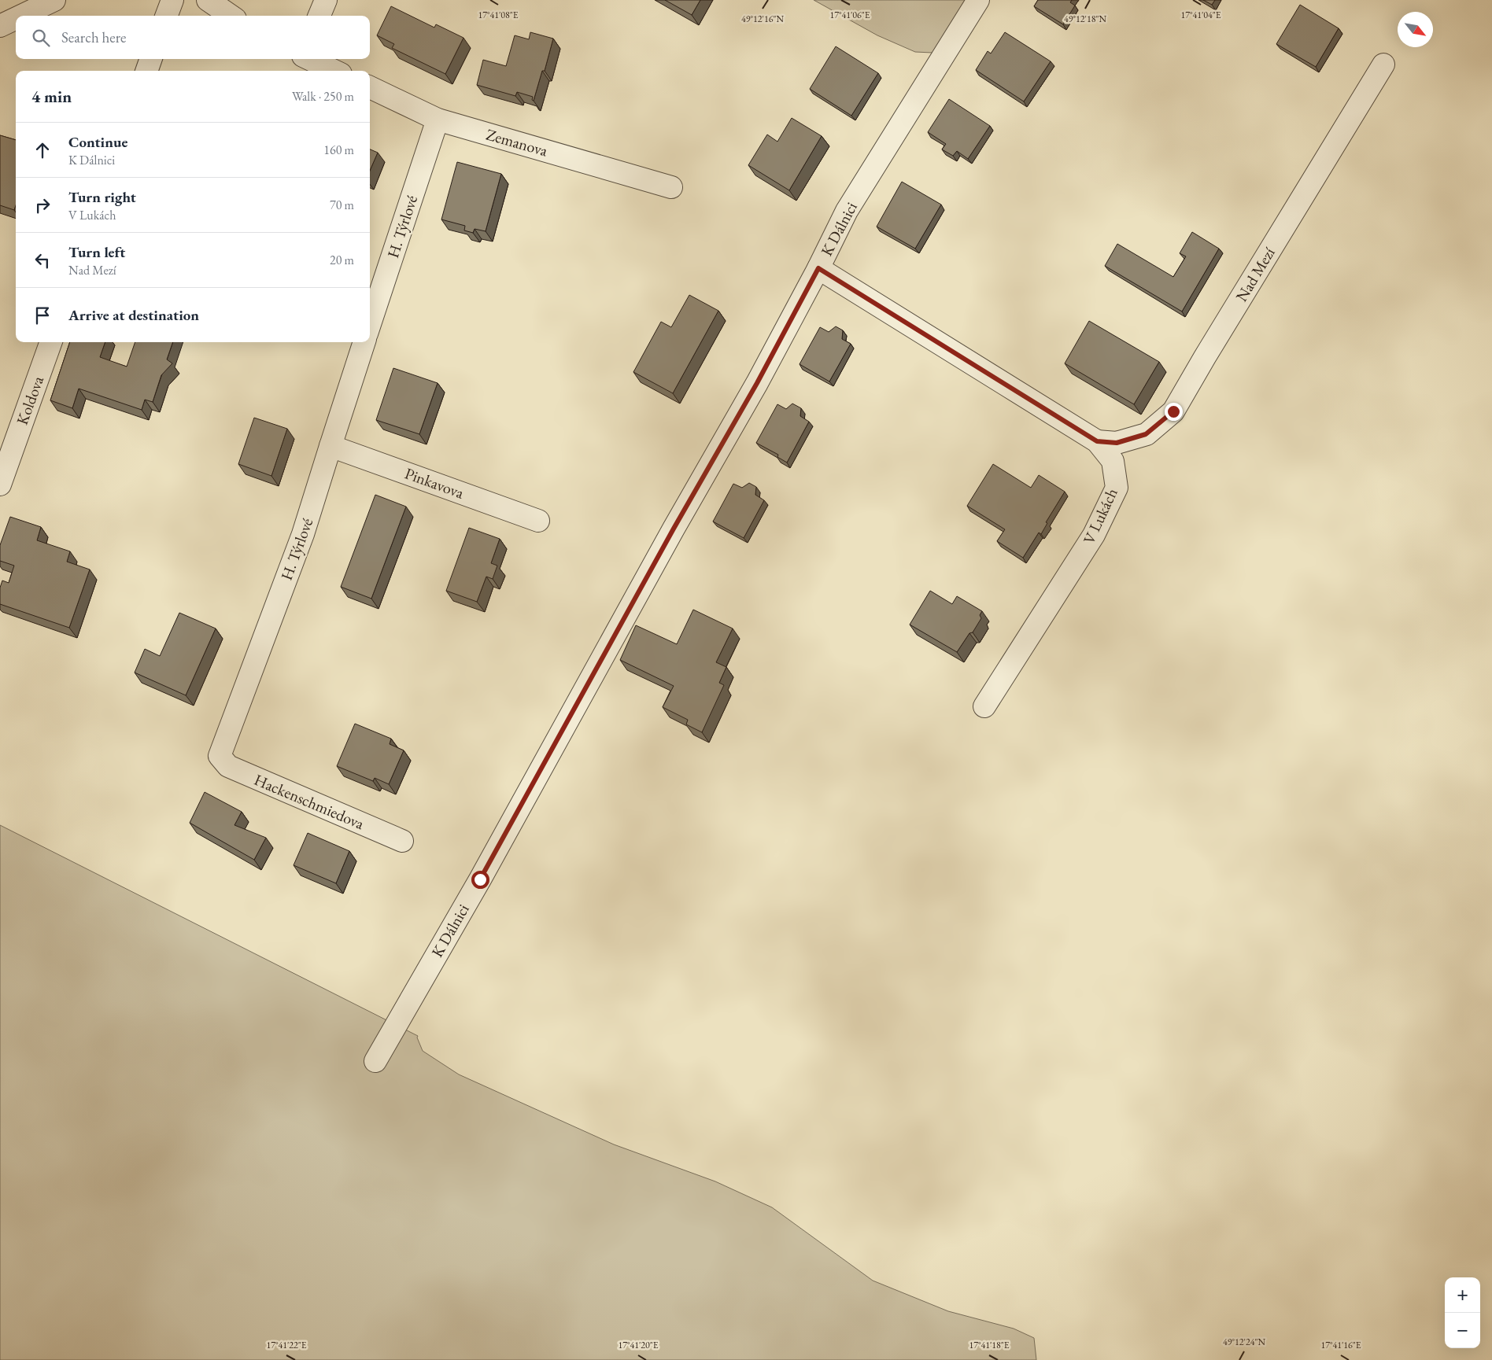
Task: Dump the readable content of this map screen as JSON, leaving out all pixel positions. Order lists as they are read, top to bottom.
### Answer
{
  "streets": {
    "street": [
      "Zemanova",
      "H. Týrlové",
      "K Dálnici",
      "Nad Mezí",
      "Koldova",
      "Pinkavova",
      "V Lukách",
      "Hackenschmiedova"
    ]
  },
  "crossings": [
    ["Zemanova", "H. Týrlové"],
    ["H. Týrlové", "Pinkavova"],
    ["H. Týrlové", "Hackenschmiedova"],
    ["K Dálnici", "V Lukách"],
    ["Nad Mezí", "V Lukách"]
  ],
  "north": "bottom right",
  "page": {
    "search": "Search here",
    "heading": ["4 min", "Walk · 250 m"],
    "list": [
      ["Continue", "K Dálnici", "160 m"],
      ["Turn right", "V Lukách", "70 m"],
      ["Turn left", "Nad Mezí", "20 m"],
      "Arrive at destination"
    ],
    "map_buttons": ["+", "−"]
  },
  "coordinates": [
    "17°41'04\"E",
    "17°41'08\"E",
    "17°41'06\"E",
    "49°12'16\"N",
    "49°12'18\"N",
    "49°12'24\"N",
    "17°41'22\"E",
    "17°41'20\"E",
    "17°41'18\"E",
    "17°41'16\"E"
  ]
}
